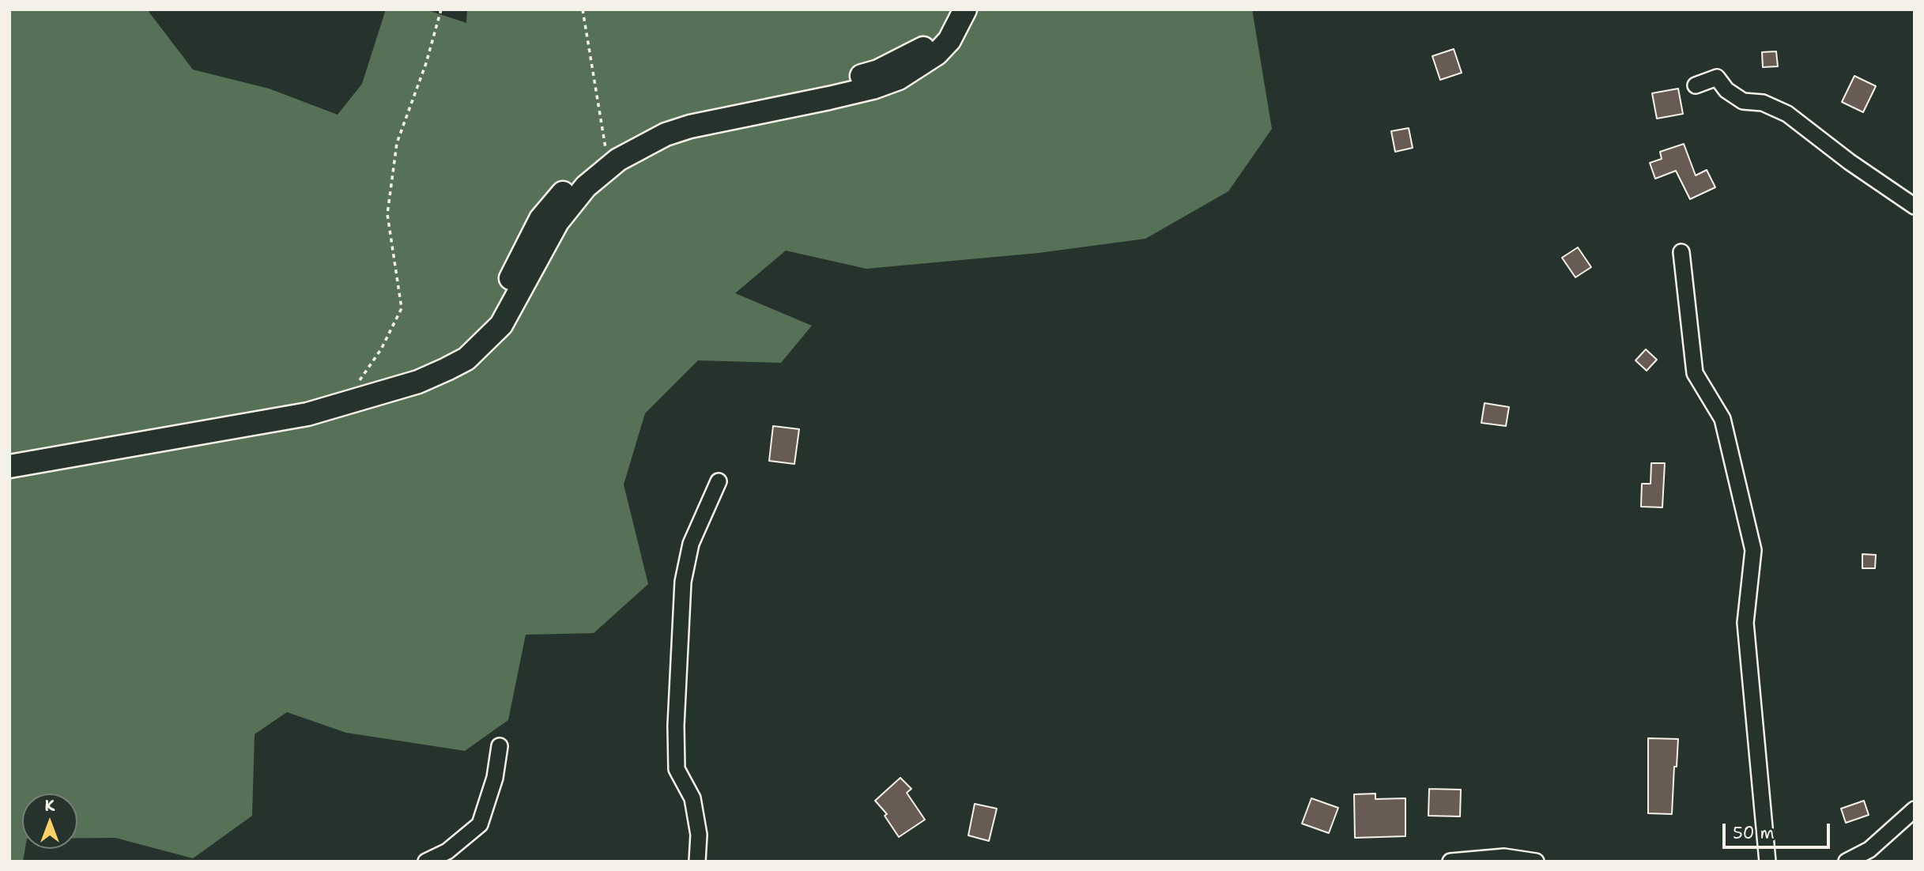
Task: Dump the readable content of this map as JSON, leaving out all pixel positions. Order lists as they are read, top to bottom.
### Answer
{
  "scale_bar": "50 m",
  "north": "top"
}
